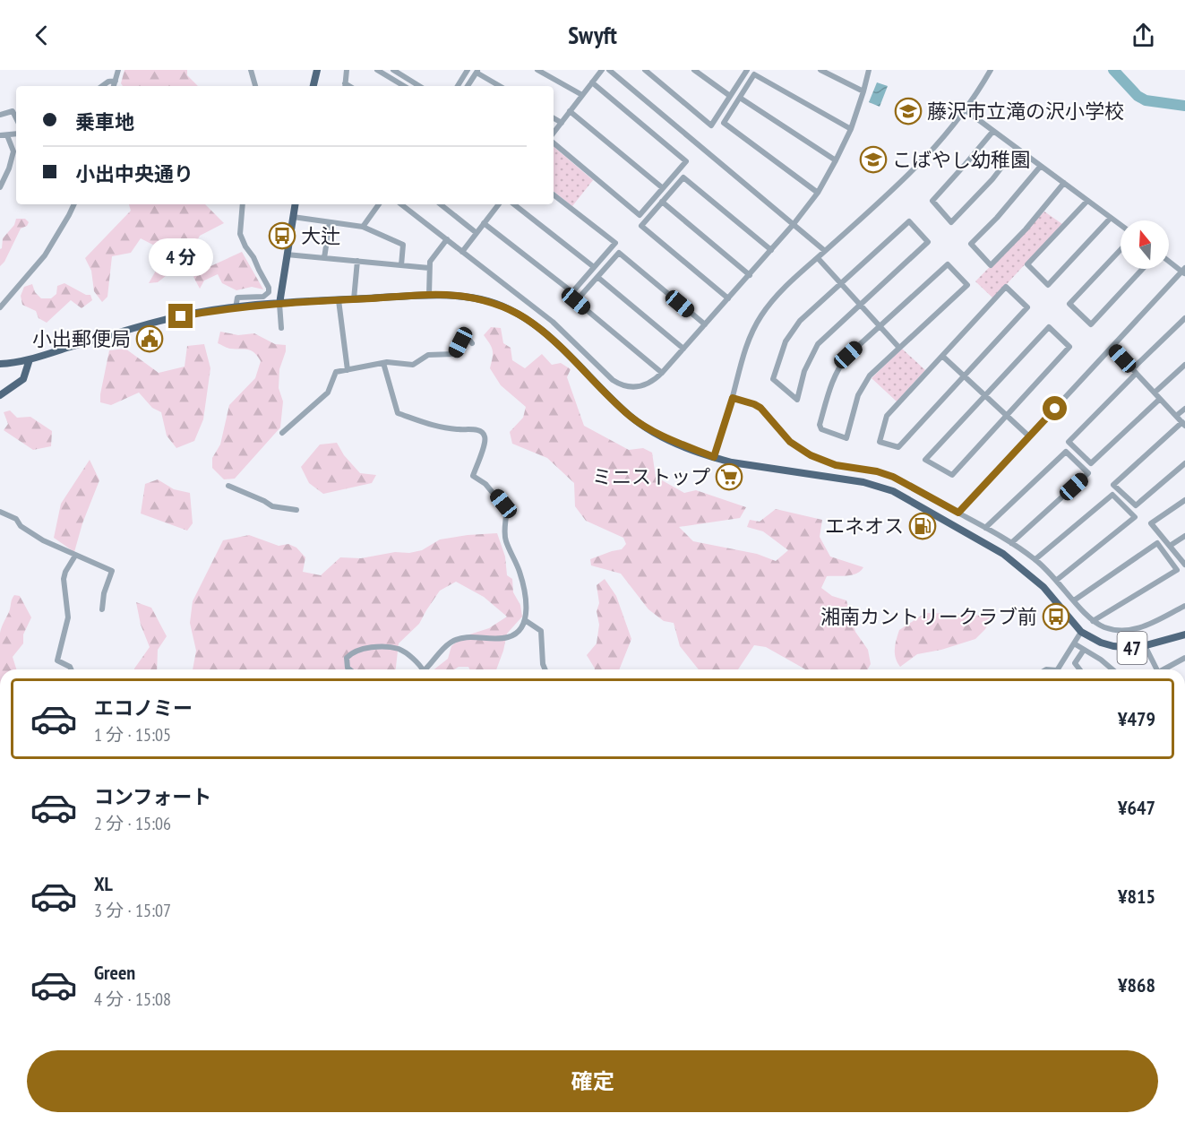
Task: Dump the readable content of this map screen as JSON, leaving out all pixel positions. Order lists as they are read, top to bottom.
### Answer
{
  "streets": {
    "main road": ["47"]
  },
  "places": {
    "school or university": ["藤沢市立滝の沢小学校", "こばやし幼稚園"],
    "bus stop": ["大辻", "湘南カントリークラブ前"],
    "public building": ["小出郵便局"],
    "supermarket": ["ミニストップ"],
    "fuel station": ["エネオス"]
  },
  "north": "top",
  "page": {
    "header": "Swyft",
    "banner": ["乗車地", "小出中央通り"],
    "bubble": "4 分",
    "list": [
      {
        "name": "エコノミー",
        "note": "1 分 · 15:05",
        "value": "¥479"
      },
      {
        "name": "コンフォート",
        "note": "2 分 · 15:06",
        "value": "¥647"
      },
      {
        "name": "XL",
        "note": "3 分 · 15:07",
        "value": "¥815"
      },
      {
        "name": "Green",
        "note": "4 分 · 15:08",
        "value": "¥868"
      }
    ],
    "buttons": "確定"
  }
}
